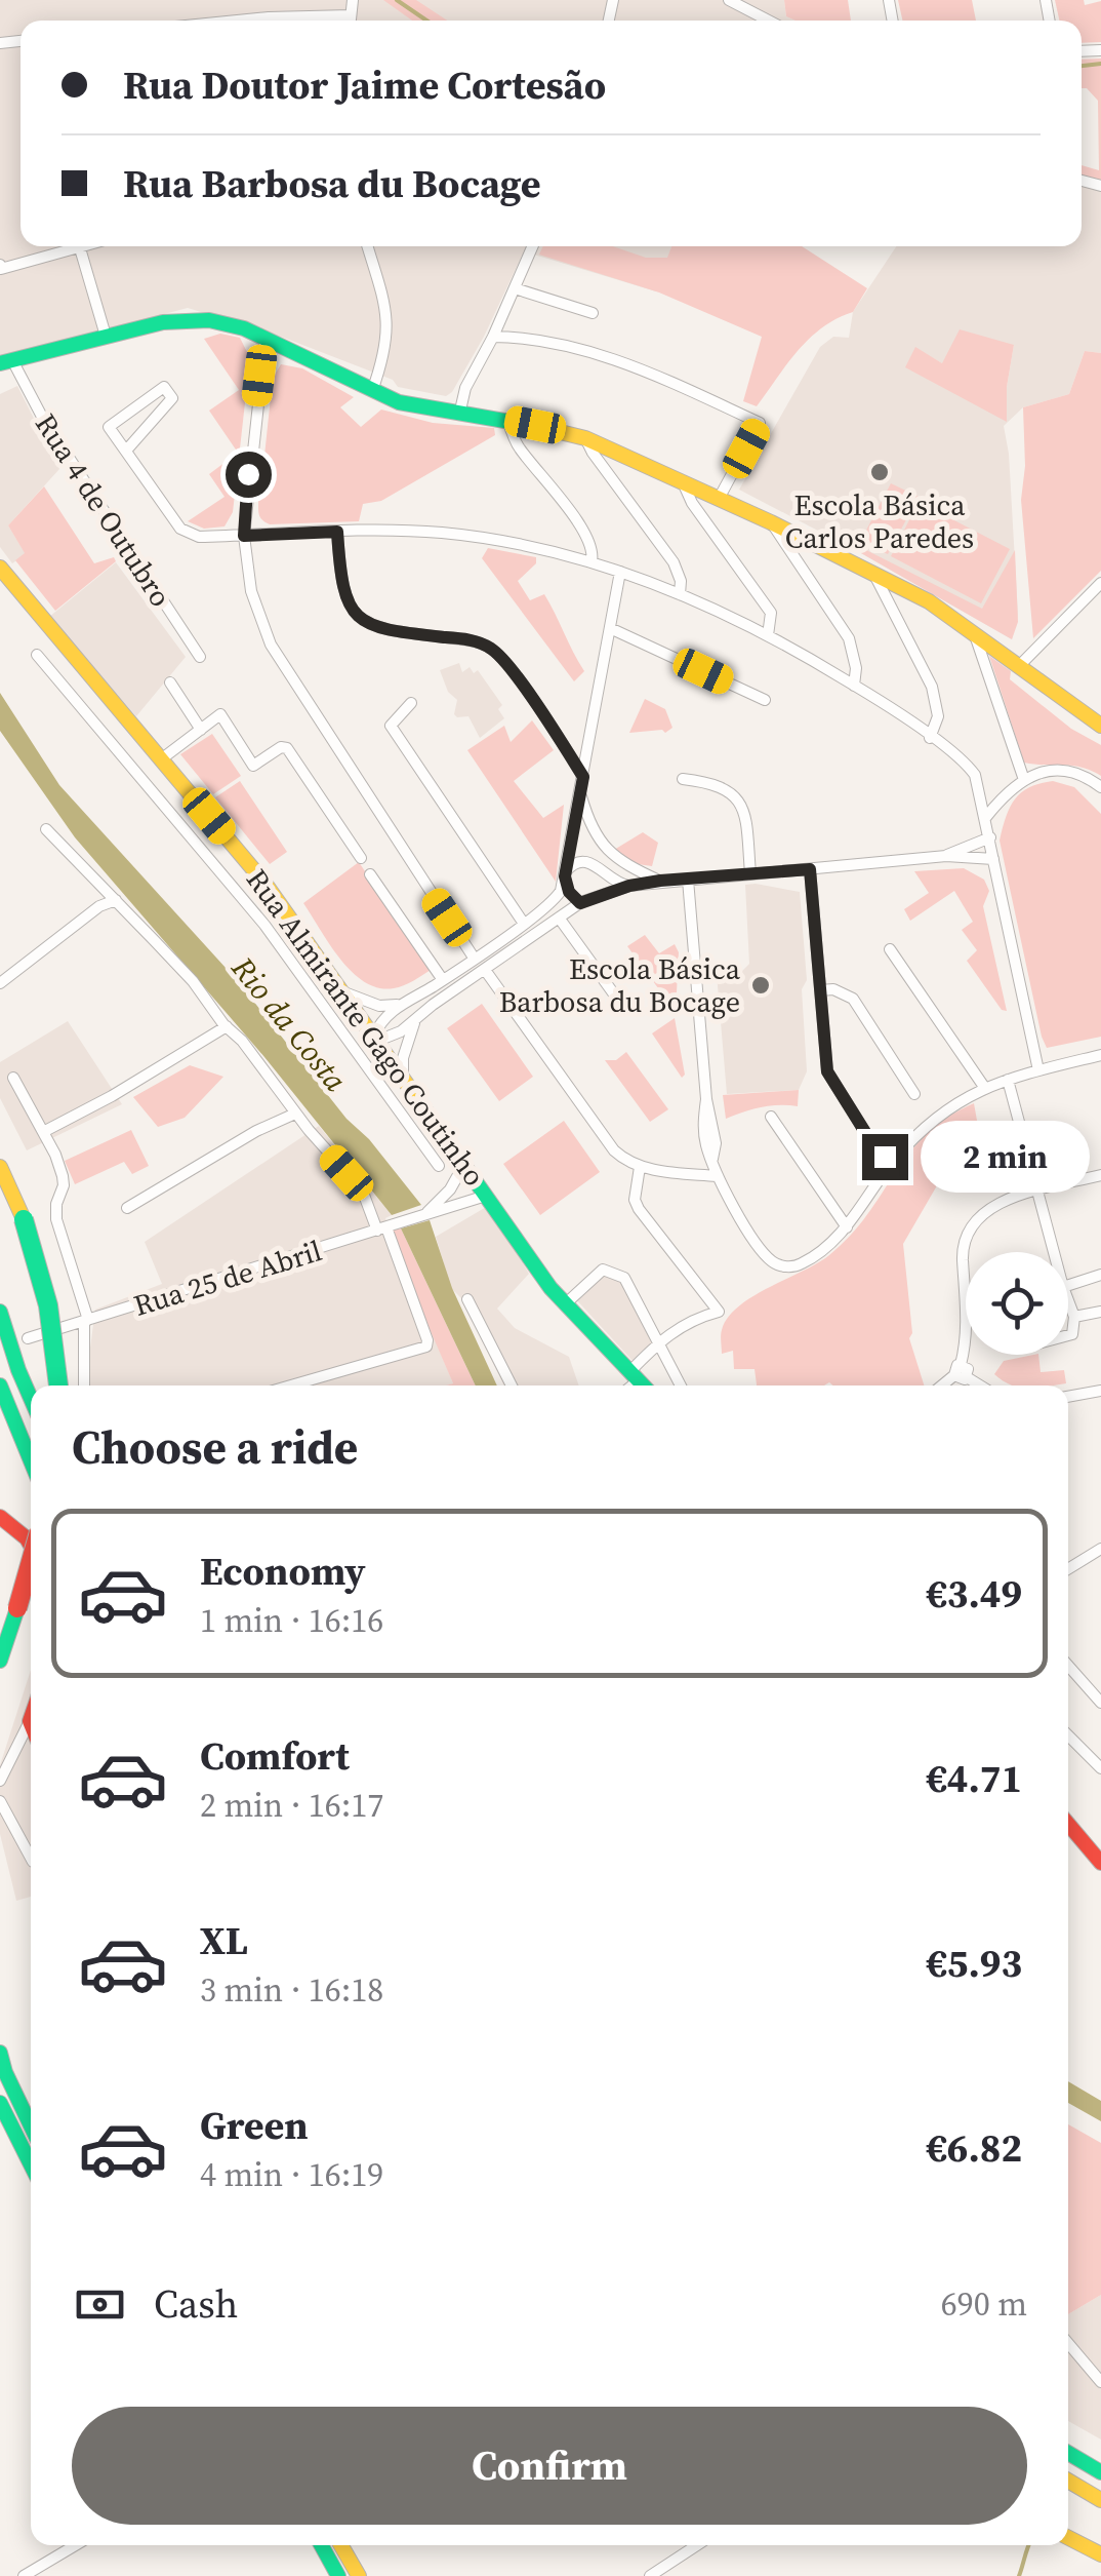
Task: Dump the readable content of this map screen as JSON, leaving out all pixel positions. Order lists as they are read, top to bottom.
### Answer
{
  "streets": {
    "main road": ["Rua Almirante Gago Coutinho"],
    "street": ["Rua 4 de Outubro", "Rua 25 de Abril"]
  },
  "crossings": [
    ["Rua Almirante Gago Coutinho", "Rua 25 de Abril"]
  ],
  "water": ["Rio da Costa"],
  "places": ["Escola Básica Carlos Paredes", "Escola Básica Barbosa du Bocage"],
  "page": {
    "banner": ["Rua Doutor Jaime Cortesão", "Rua Barbosa du Bocage"],
    "bubble": "2 min",
    "heading": "Choose a ride",
    "list": [
      {
        "name": "Economy",
        "note": "1 min · 16:16",
        "value": "€3.49"
      },
      {
        "name": "Comfort",
        "note": "2 min · 16:17",
        "value": "€4.71"
      },
      {
        "name": "XL",
        "note": "3 min · 16:18",
        "value": "€5.93"
      },
      {
        "name": "Green",
        "note": "4 min · 16:19",
        "value": "€6.82"
      }
    ],
    "pay": ["Cash", "690 m"],
    "buttons": "Confirm"
  }
}
